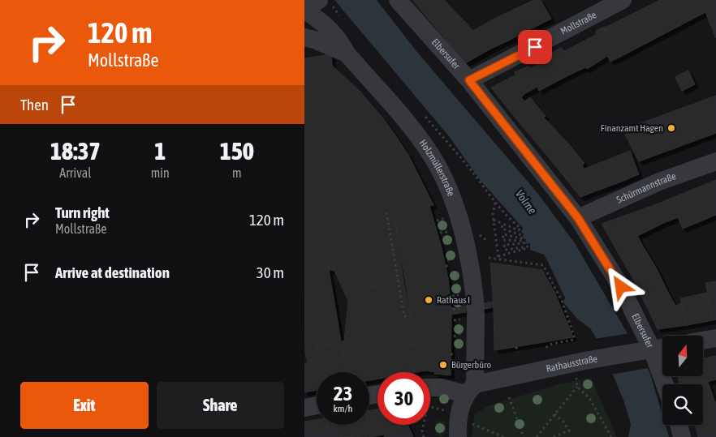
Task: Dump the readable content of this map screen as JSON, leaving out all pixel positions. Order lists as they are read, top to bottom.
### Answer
{
  "streets": {
    "street": [
      "Mollstraße",
      "Elbersufer",
      "Holzmüllerstraße",
      "Schürmannstraße",
      "Rathausstraße"
    ]
  },
  "crossings": [
    ["Mollstraße", "Elbersufer"],
    ["Elbersufer", "Schürmannstraße"],
    ["Elbersufer", "Rathausstraße"],
    ["Holzmüllerstraße", "Rathausstraße"]
  ],
  "water": ["Volme"],
  "places": ["Finanzamt Hagen", "Rathaus I", "Bürgerbüro"],
  "north": "top",
  "page": {
    "turn": ["120 m", "Mollstraße"],
    "then": "Then",
    "eta": [
      "18:37",
      "Arrival",
      "1",
      "min",
      "150",
      "m"
    ],
    "list": [
      {
        "name": "Turn right",
        "note": "Mollstraße",
        "value": "120 m"
      },
      {
        "name": "Arrive at destination",
        "value": "30 m"
      }
    ],
    "speed": "23 km/h",
    "limit": "30",
    "buttons": ["Exit", "Share"]
  }
}
